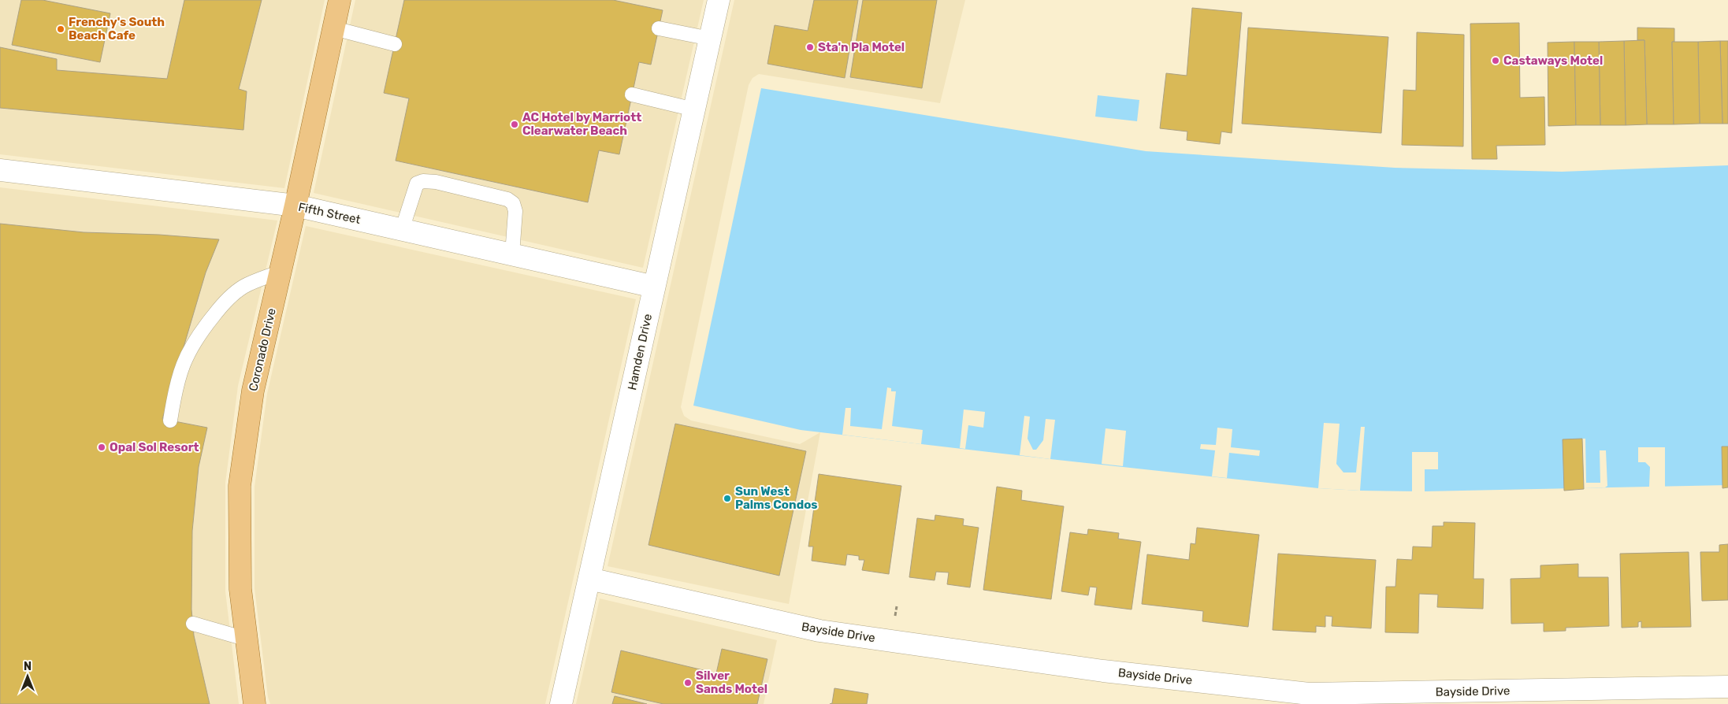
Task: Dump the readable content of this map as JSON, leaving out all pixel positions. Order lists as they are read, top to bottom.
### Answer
{
  "streets": {
    "main road": ["Coronado Drive"],
    "street": ["Fifth Street", "Hamden Drive", "Bayside Drive"]
  },
  "crossings": [
    ["Fifth Street", "Coronado Drive"],
    ["Fifth Street", "Hamden Drive"],
    ["Hamden Drive", "Bayside Drive"]
  ],
  "places": [
    "Frenchy's South Beach Cafe",
    "Sta'n Pla Motel",
    "Castaways Motel",
    "AC Hotel by Marriott Clearwater Beach",
    "Opal Sol Resort",
    "Sun West Palms Condos",
    "Silver Sands Motel"
  ],
  "north": "top"
}
